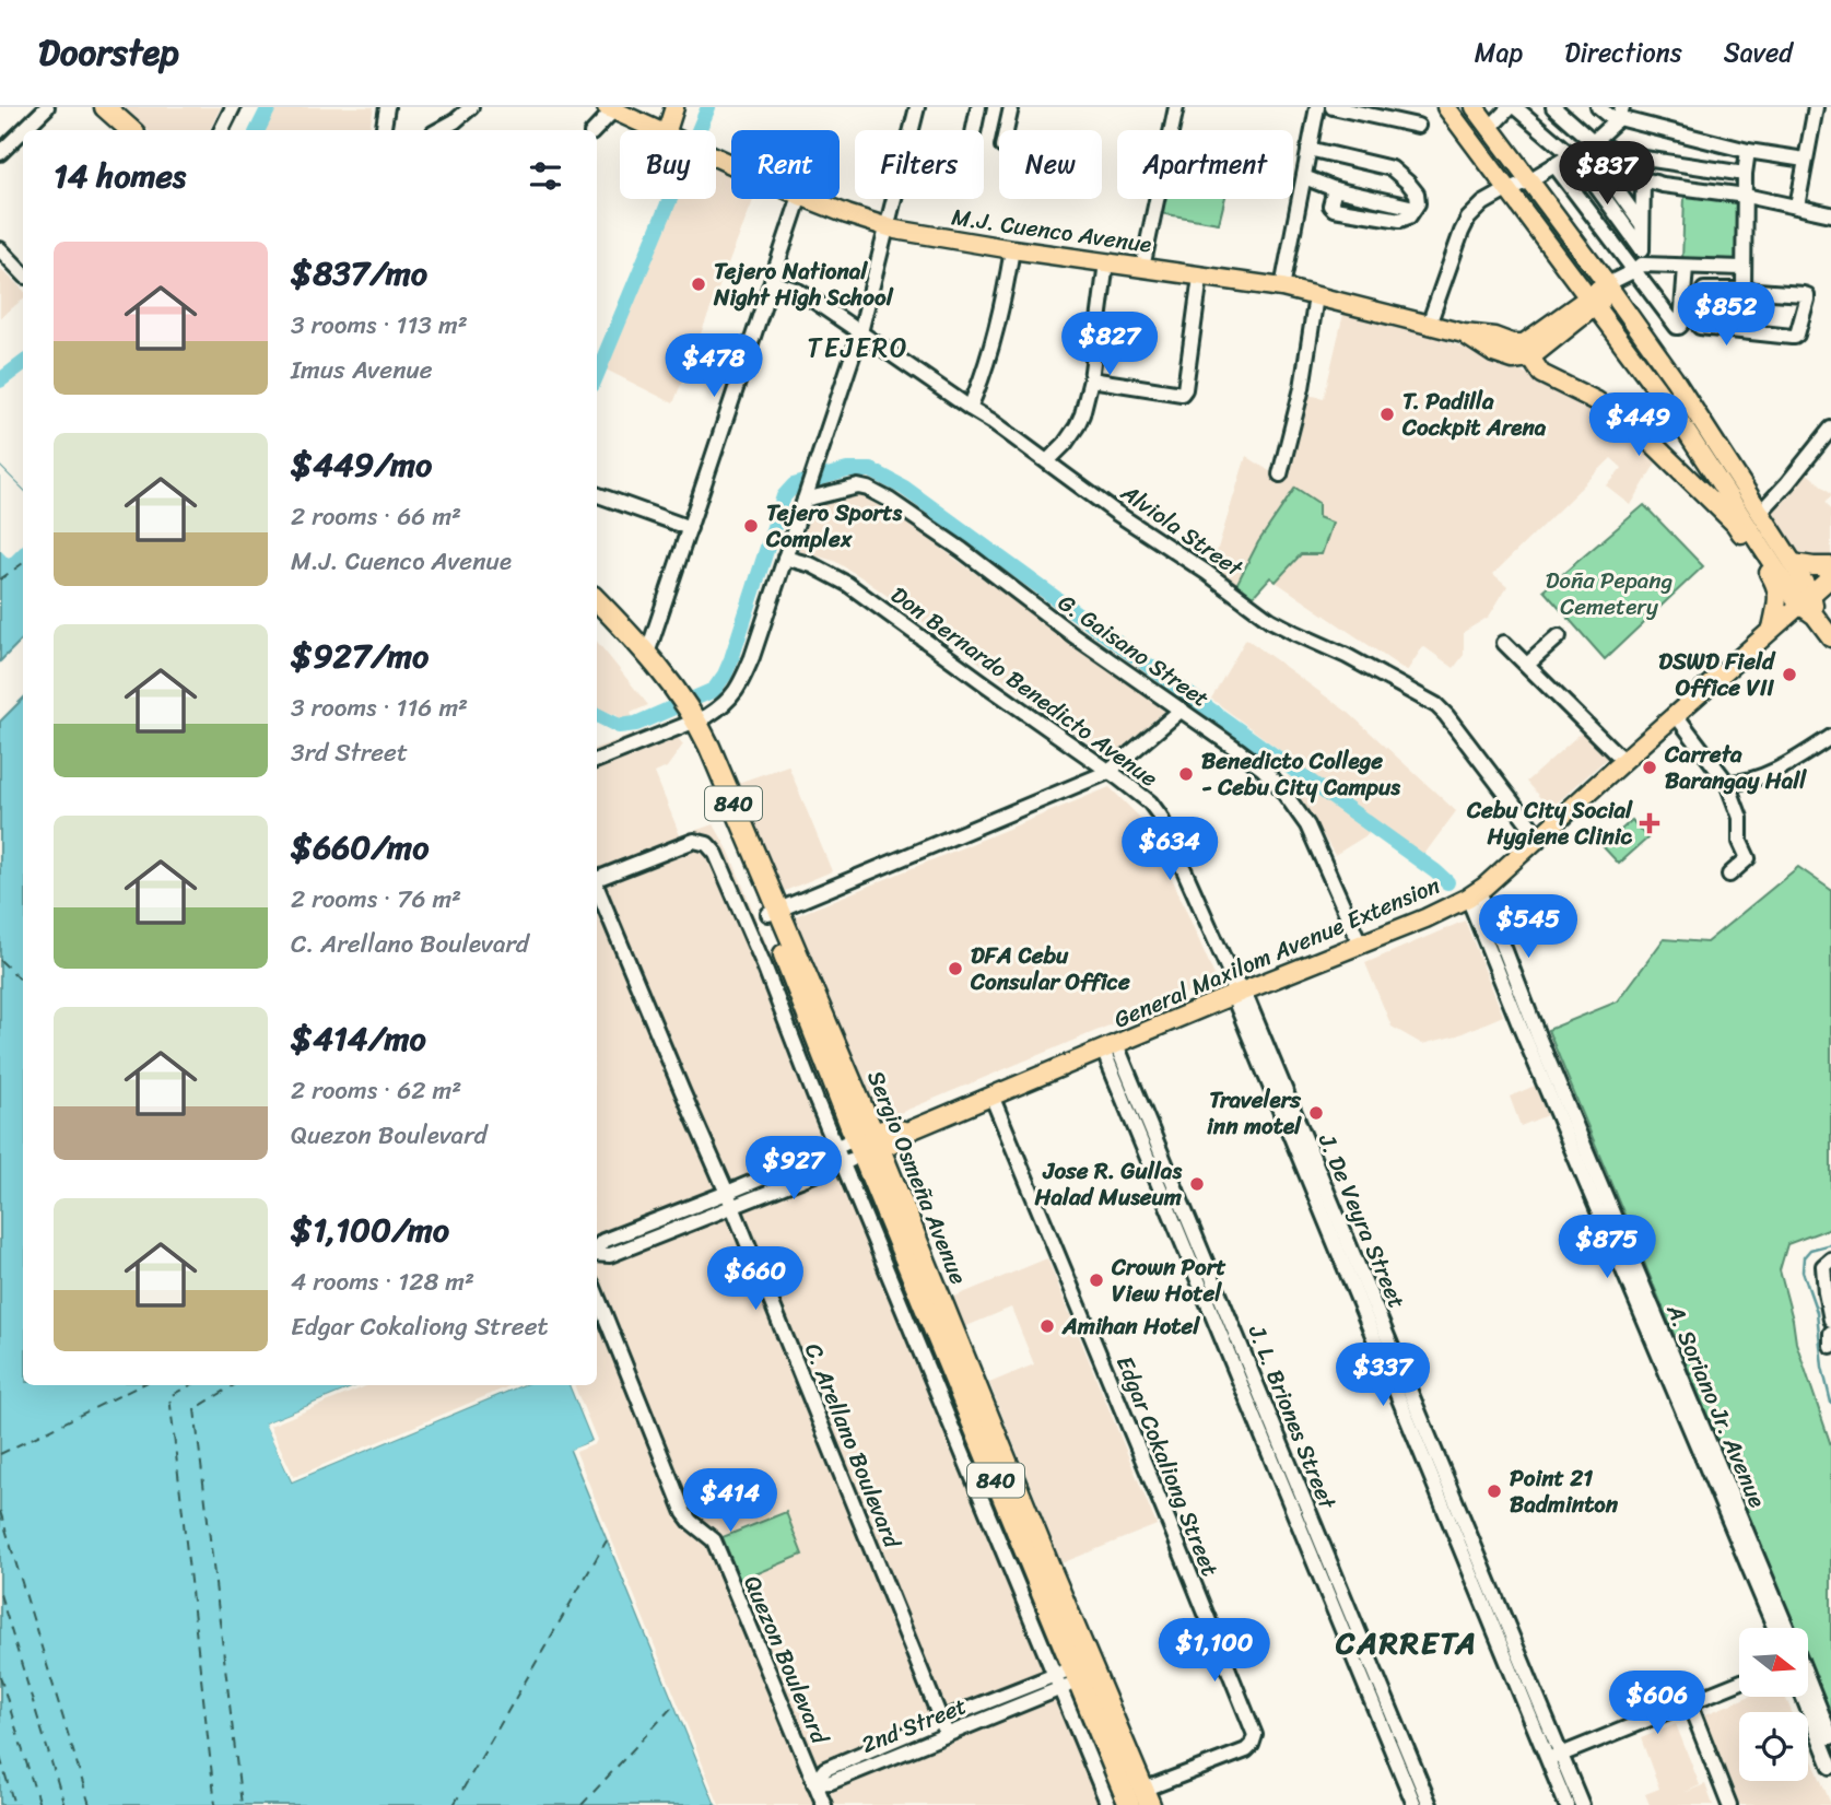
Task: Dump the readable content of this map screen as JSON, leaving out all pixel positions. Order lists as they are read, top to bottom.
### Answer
{
  "streets": {
    "highway": ["840", "Sergio Osmeña Avenue"],
    "main road": ["M.J. Cuenco Avenue", "General Maxilom Avenue Extension"],
    "street": [
      "Alviola Street",
      "G. Gaisano Street",
      "Don Bernardo Benedicto Avenue",
      "J. De Veyra Street",
      "A. Soriano Jr. Avenue",
      "J. L. Briones Street",
      "C. Arellano Boulevard",
      "Edgar Cokaliong Street",
      "Quezon Boulevard",
      "2nd Street"
    ]
  },
  "crossings": [
    ["Alviola Street", "General Maxilom Avenue Extension"],
    ["G. Gaisano Street", "General Maxilom Avenue Extension"],
    ["Don Bernardo Benedicto Avenue", "General Maxilom Avenue Extension"],
    ["Don Bernardo Benedicto Avenue", "J. De Veyra Street"],
    ["General Maxilom Avenue Extension", "Sergio Osmeña Avenue"],
    ["General Maxilom Avenue Extension", "J. De Veyra Street"],
    ["General Maxilom Avenue Extension", "A. Soriano Jr. Avenue"],
    ["General Maxilom Avenue Extension", "J. L. Briones Street"],
    ["General Maxilom Avenue Extension", "Edgar Cokaliong Street"],
    ["Sergio Osmeña Avenue", "Edgar Cokaliong Street"],
    ["Sergio Osmeña Avenue", "2nd Street"],
    ["C. Arellano Boulevard", "2nd Street"],
    ["Quezon Boulevard", "2nd Street"]
  ],
  "districts": ["TEJERO", "CARRETA"],
  "parks": ["Doña Pepang Cemetery"],
  "places": {
    "other": [
      "Tejero National Night High School",
      "T. Padilla Cockpit Arena",
      "Tejero Sports Complex",
      "DSWD Field Office VII",
      "Carreta Barangay Hall",
      "Benedicto College - Cebu City Campus",
      "DFA Cebu Consular Office",
      "Travelers inn motel",
      "Jose R. Gullas Halad Museum",
      "Crown Port View Hotel",
      "Amihan Hotel",
      "Point 21 Badminton"
    ],
    "health": ["Cebu City Social Hygiene Clinic"]
  },
  "north": "right",
  "page": {
    "header": "Doorstep",
    "nav": ["Map", "Directions", "Saved"],
    "chip": [
      "Buy",
      "Rent",
      "Filters",
      "New",
      "Apartment"
    ],
    "heading": "14 homes",
    "price": [
      "$837",
      "$852",
      "$827",
      "$478",
      "$449",
      "$634",
      "$545",
      "$927",
      "$875",
      "$660",
      "$337",
      "$414",
      "$1,100",
      "$606"
    ],
    "list": [
      {
        "name": "$837/mo",
        "note": "3 rooms · 113 m² · Imus Avenue"
      },
      {
        "name": "$449/mo",
        "note": "2 rooms · 66 m² · M.J. Cuenco Avenue"
      },
      {
        "name": "$927/mo",
        "note": "3 rooms · 116 m² · 3rd Street"
      },
      {
        "name": "$660/mo",
        "note": "2 rooms · 76 m² · C. Arellano Boulevard"
      },
      {
        "name": "$414/mo",
        "note": "2 rooms · 62 m² · Quezon Boulevard"
      },
      {
        "name": "$1,100/mo",
        "note": "4 rooms · 128 m² · Edgar Cokaliong Street"
      }
    ]
  }
}
